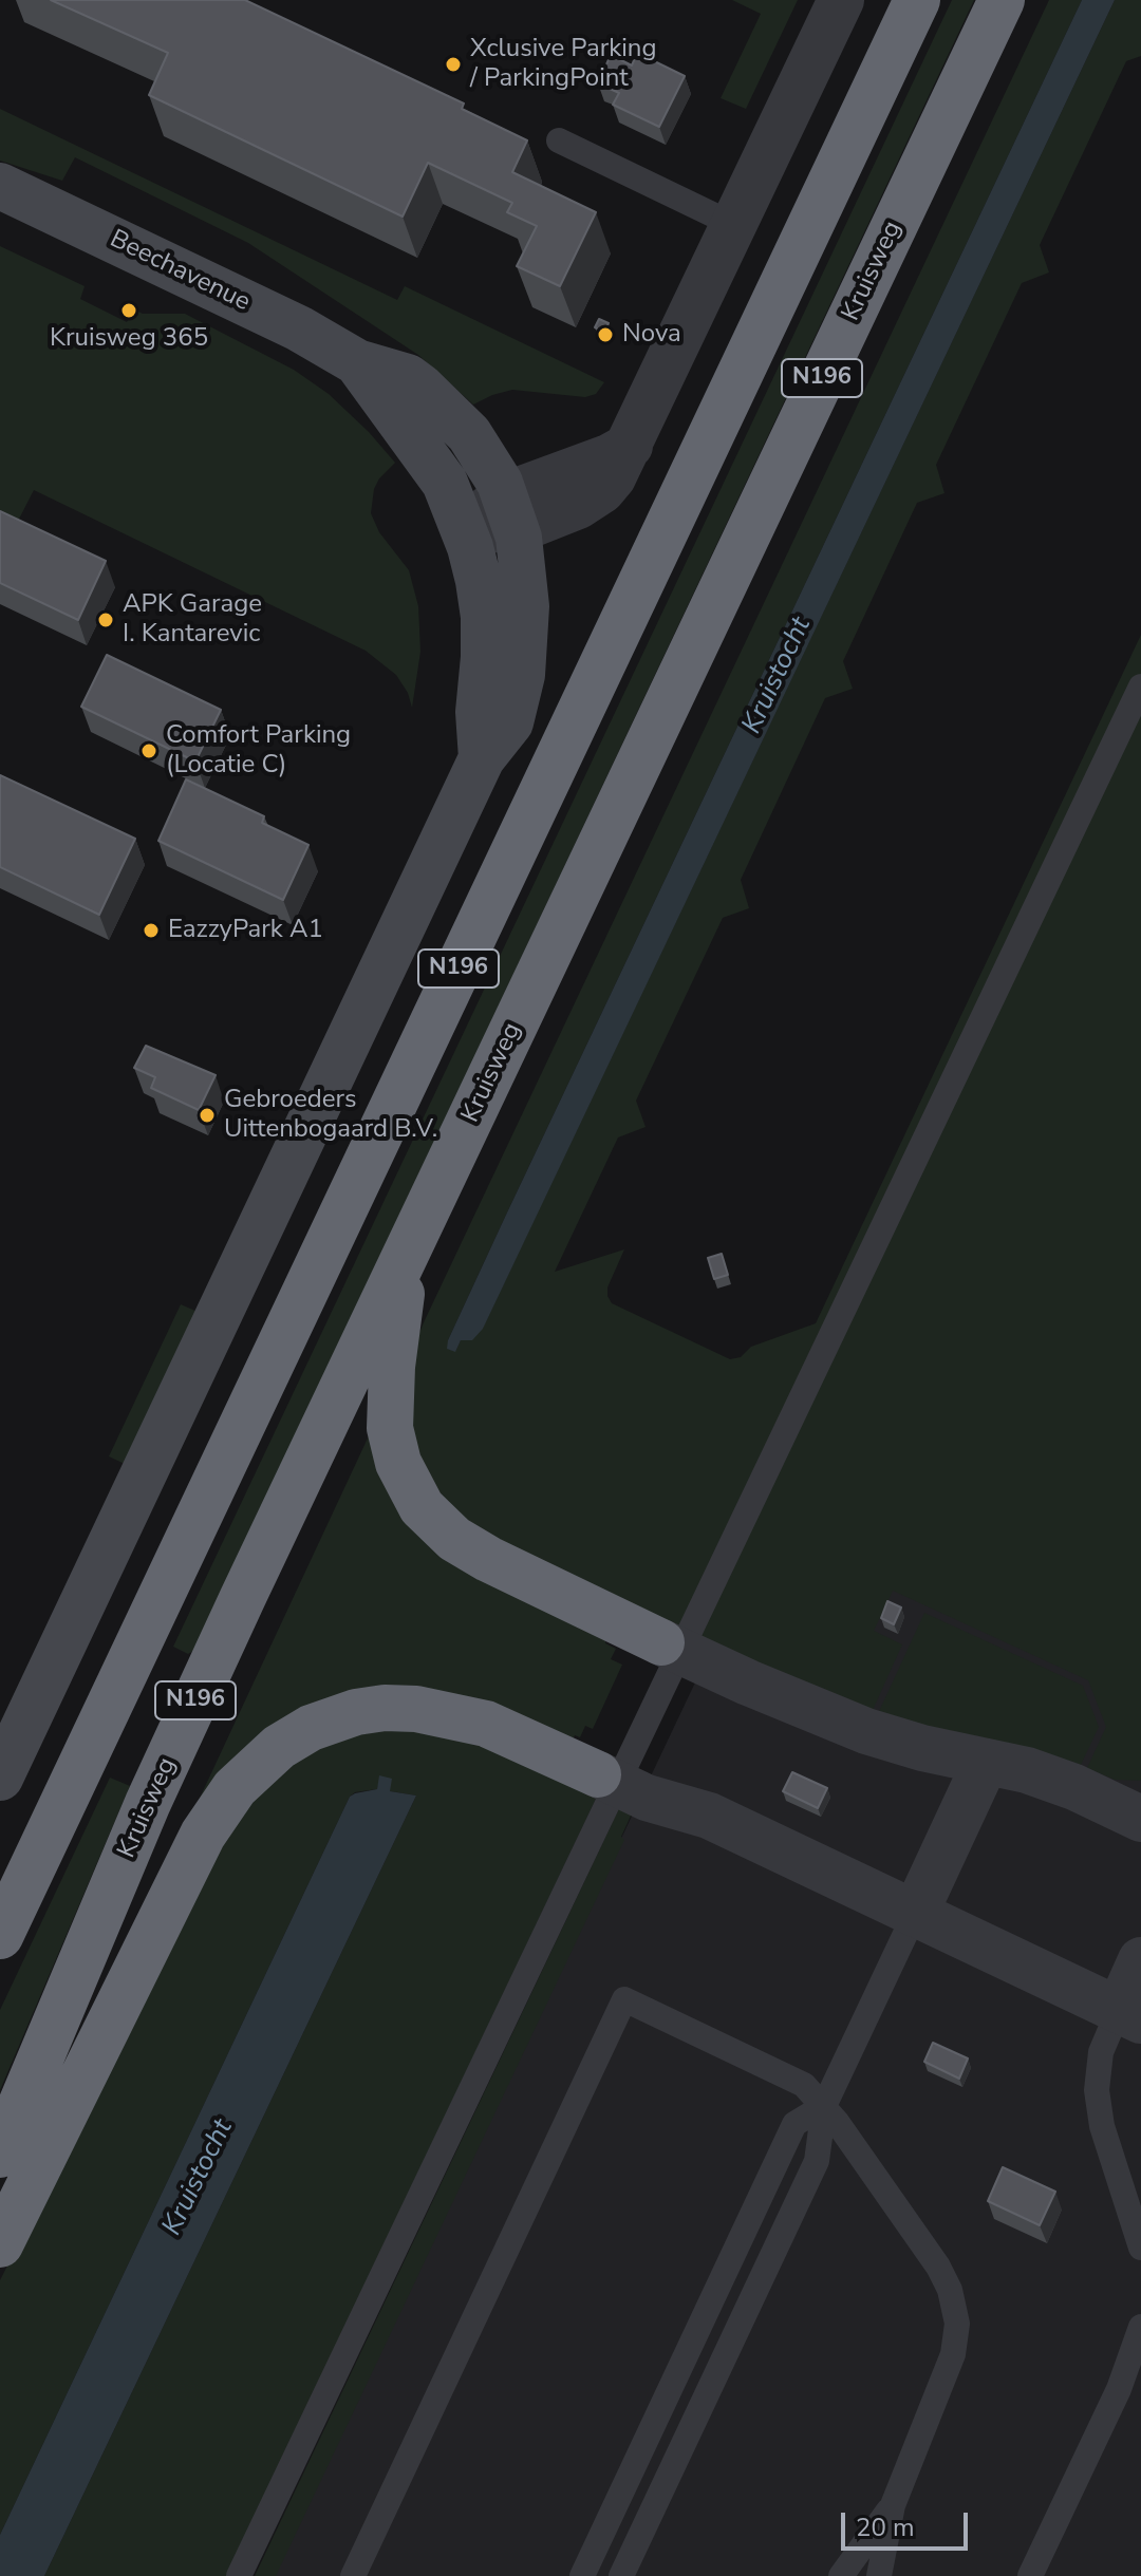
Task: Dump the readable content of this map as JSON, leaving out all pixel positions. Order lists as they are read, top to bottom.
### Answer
{
  "streets": {
    "highway": ["Kruisweg", "N196"],
    "street": ["Beechavenue"]
  },
  "water": ["Kruistocht"],
  "places": [
    "Xclusive Parking / ParkingPoint",
    "Kruisweg 365",
    "Nova",
    "APK Garage I. Kantarevic",
    "Comfort Parking (Locatie C)",
    "EazzyPark A1",
    "Gebroeders Uittenbogaard B.V."
  ],
  "scale_bar": "20 m"
}
